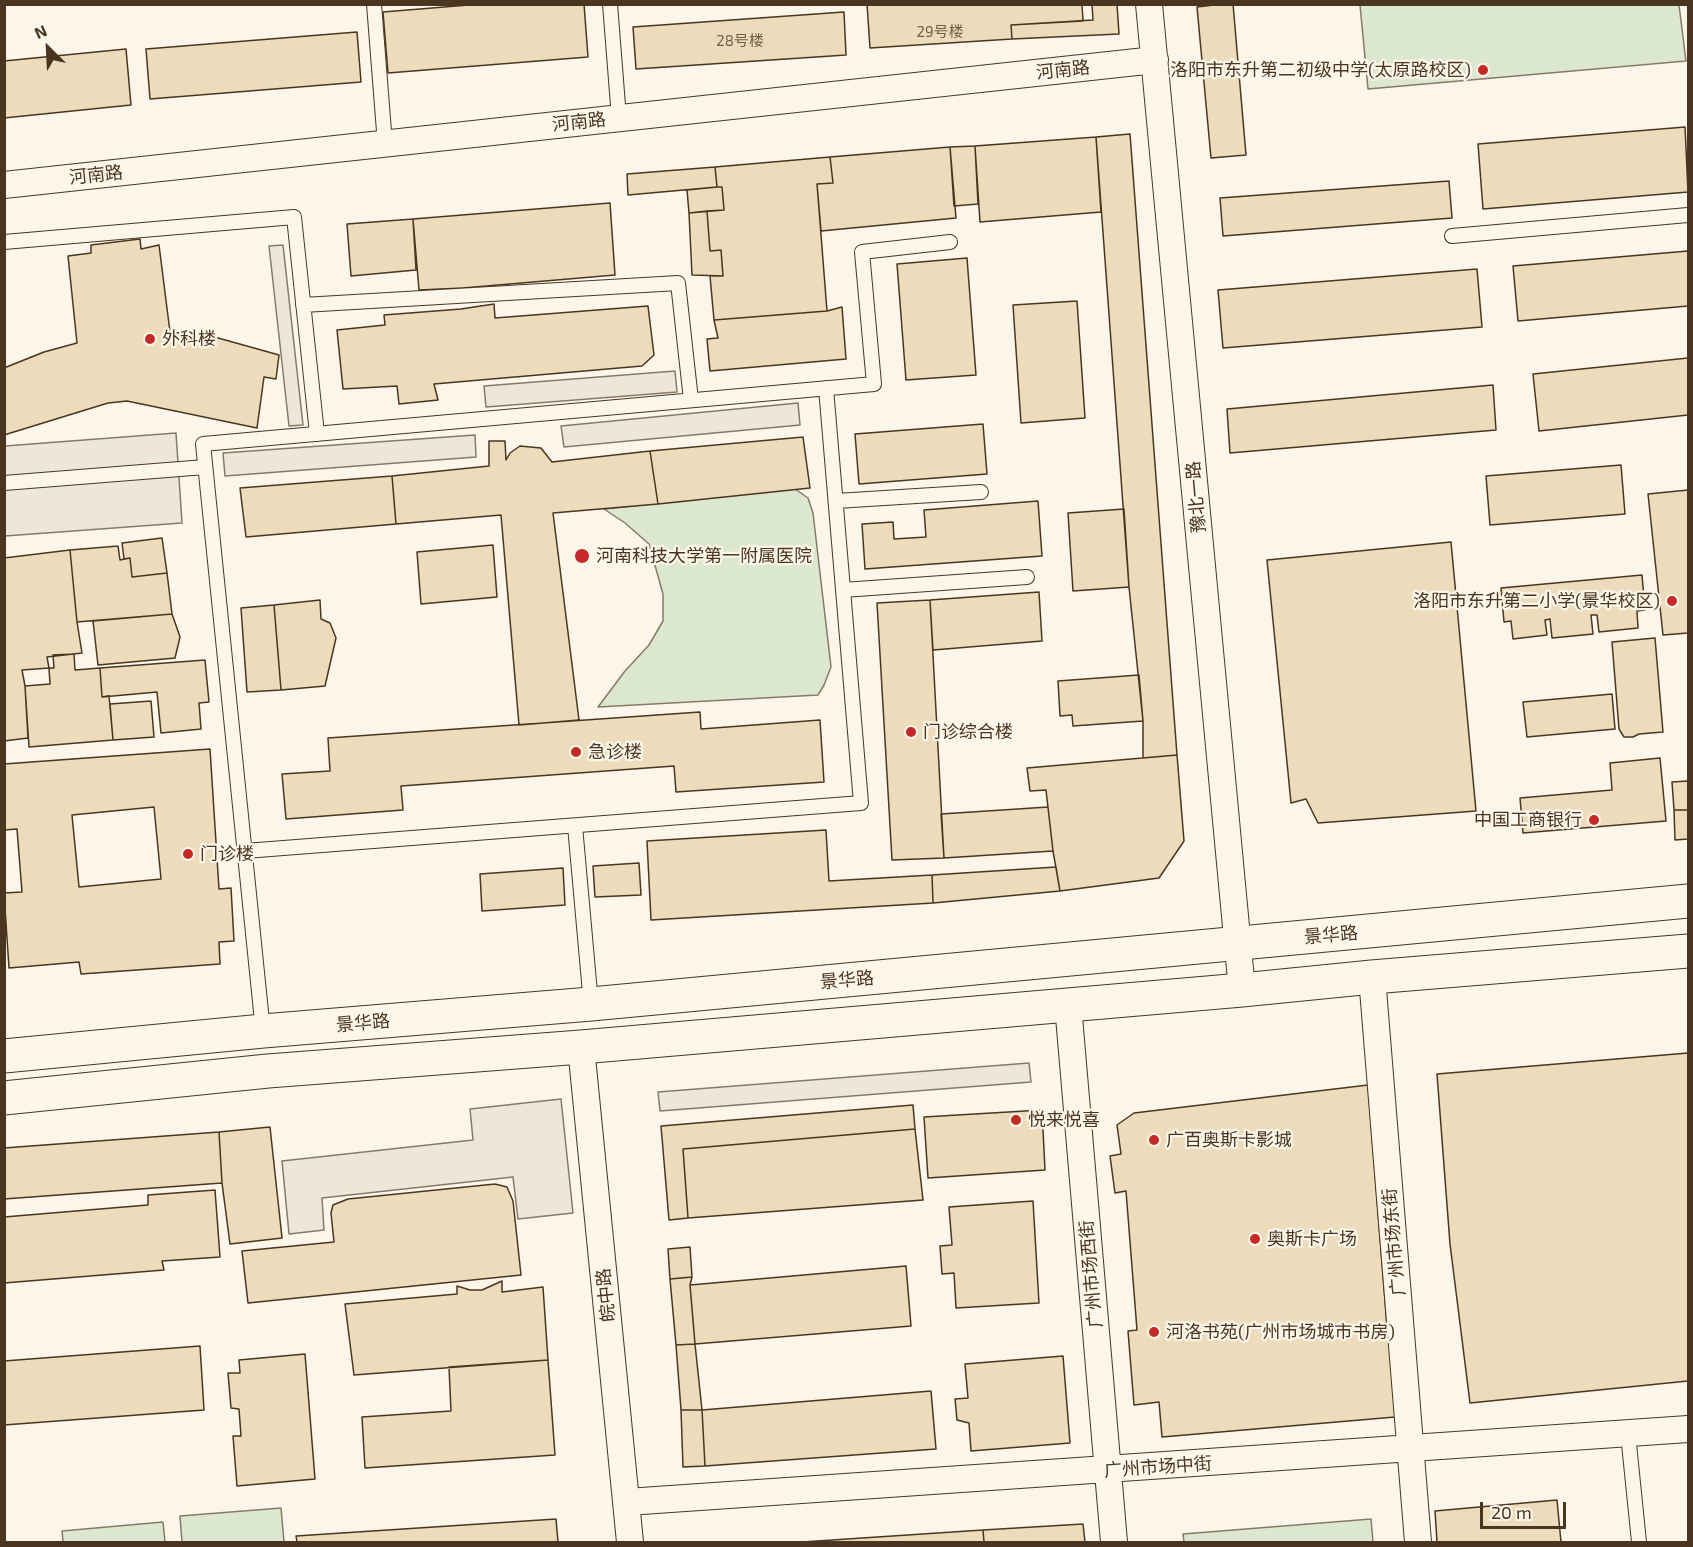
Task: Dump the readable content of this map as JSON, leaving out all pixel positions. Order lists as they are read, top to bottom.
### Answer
{
  "streets": {
    "main road": ["景华路"],
    "street": [
      "河南路",
      "豫北一路",
      "广州市场东街",
      "广州市场西街",
      "皖中路",
      "广州市场中街"
    ]
  },
  "crossings": [
    ["河南路", "豫北一路"],
    ["豫北一路", "景华路"],
    ["广州市场东街", "广州市场中街"],
    ["广州市场西街", "广州市场中街"],
    ["皖中路", "广州市场中街"]
  ],
  "places": [
    "洛阳市东升第二初级中学(太原路校区)",
    "外科楼",
    "河南科技大学第一附属医院",
    "洛阳市东升第二小学(景华校区)",
    "门诊综合楼",
    "急诊楼",
    "中国工商银行",
    "门诊楼",
    "悦来悦喜",
    "广百奥斯卡影城",
    "奥斯卡广场",
    "河洛书苑(广州市场城市书房)"
  ],
  "house_numbers": ["29号楼", "28号楼"],
  "scale_bar": "20 m",
  "north": "top left"
}
